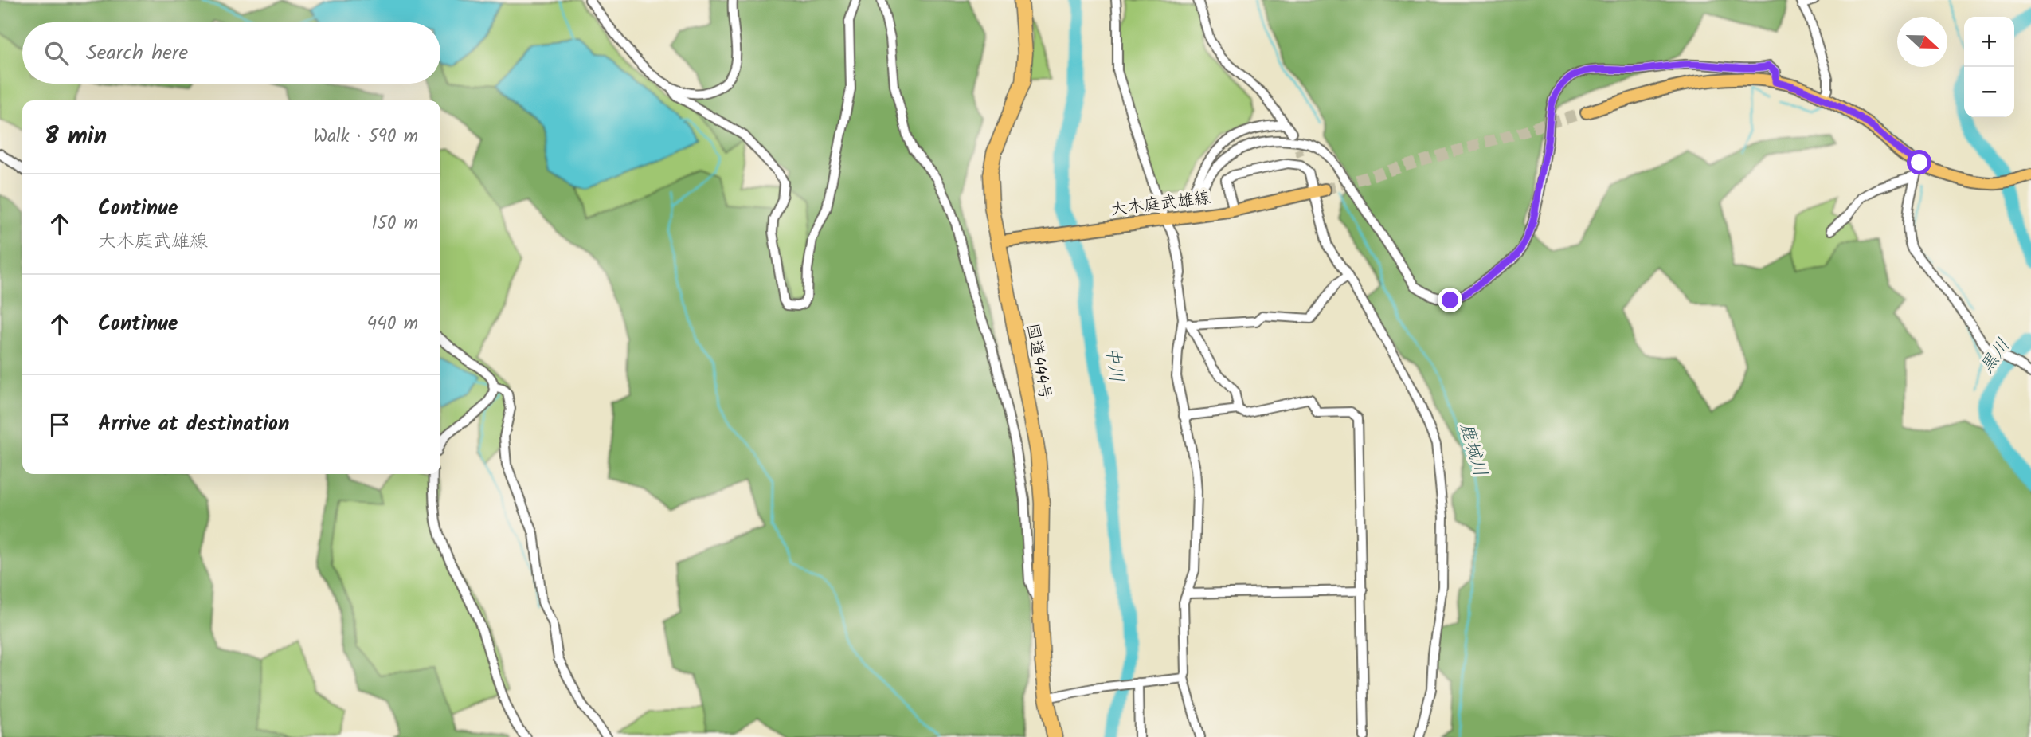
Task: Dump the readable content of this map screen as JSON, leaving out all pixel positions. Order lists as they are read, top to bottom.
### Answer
{
  "streets": {
    "highway": ["国道444号"],
    "main road": ["大木庭武雄線"]
  },
  "crossings": [
    ["大木庭武雄線", "国道444号"]
  ],
  "water": ["黒川", "中川", "鹿城川"],
  "north": "right",
  "page": {
    "map_buttons": ["+", "−"],
    "search": "Search here",
    "heading": ["8 min", "Walk · 590 m"],
    "list": [
      ["Continue", "大木庭武雄線", "150 m"],
      ["Continue", "440 m"],
      "Arrive at destination"
    ]
  }
}
